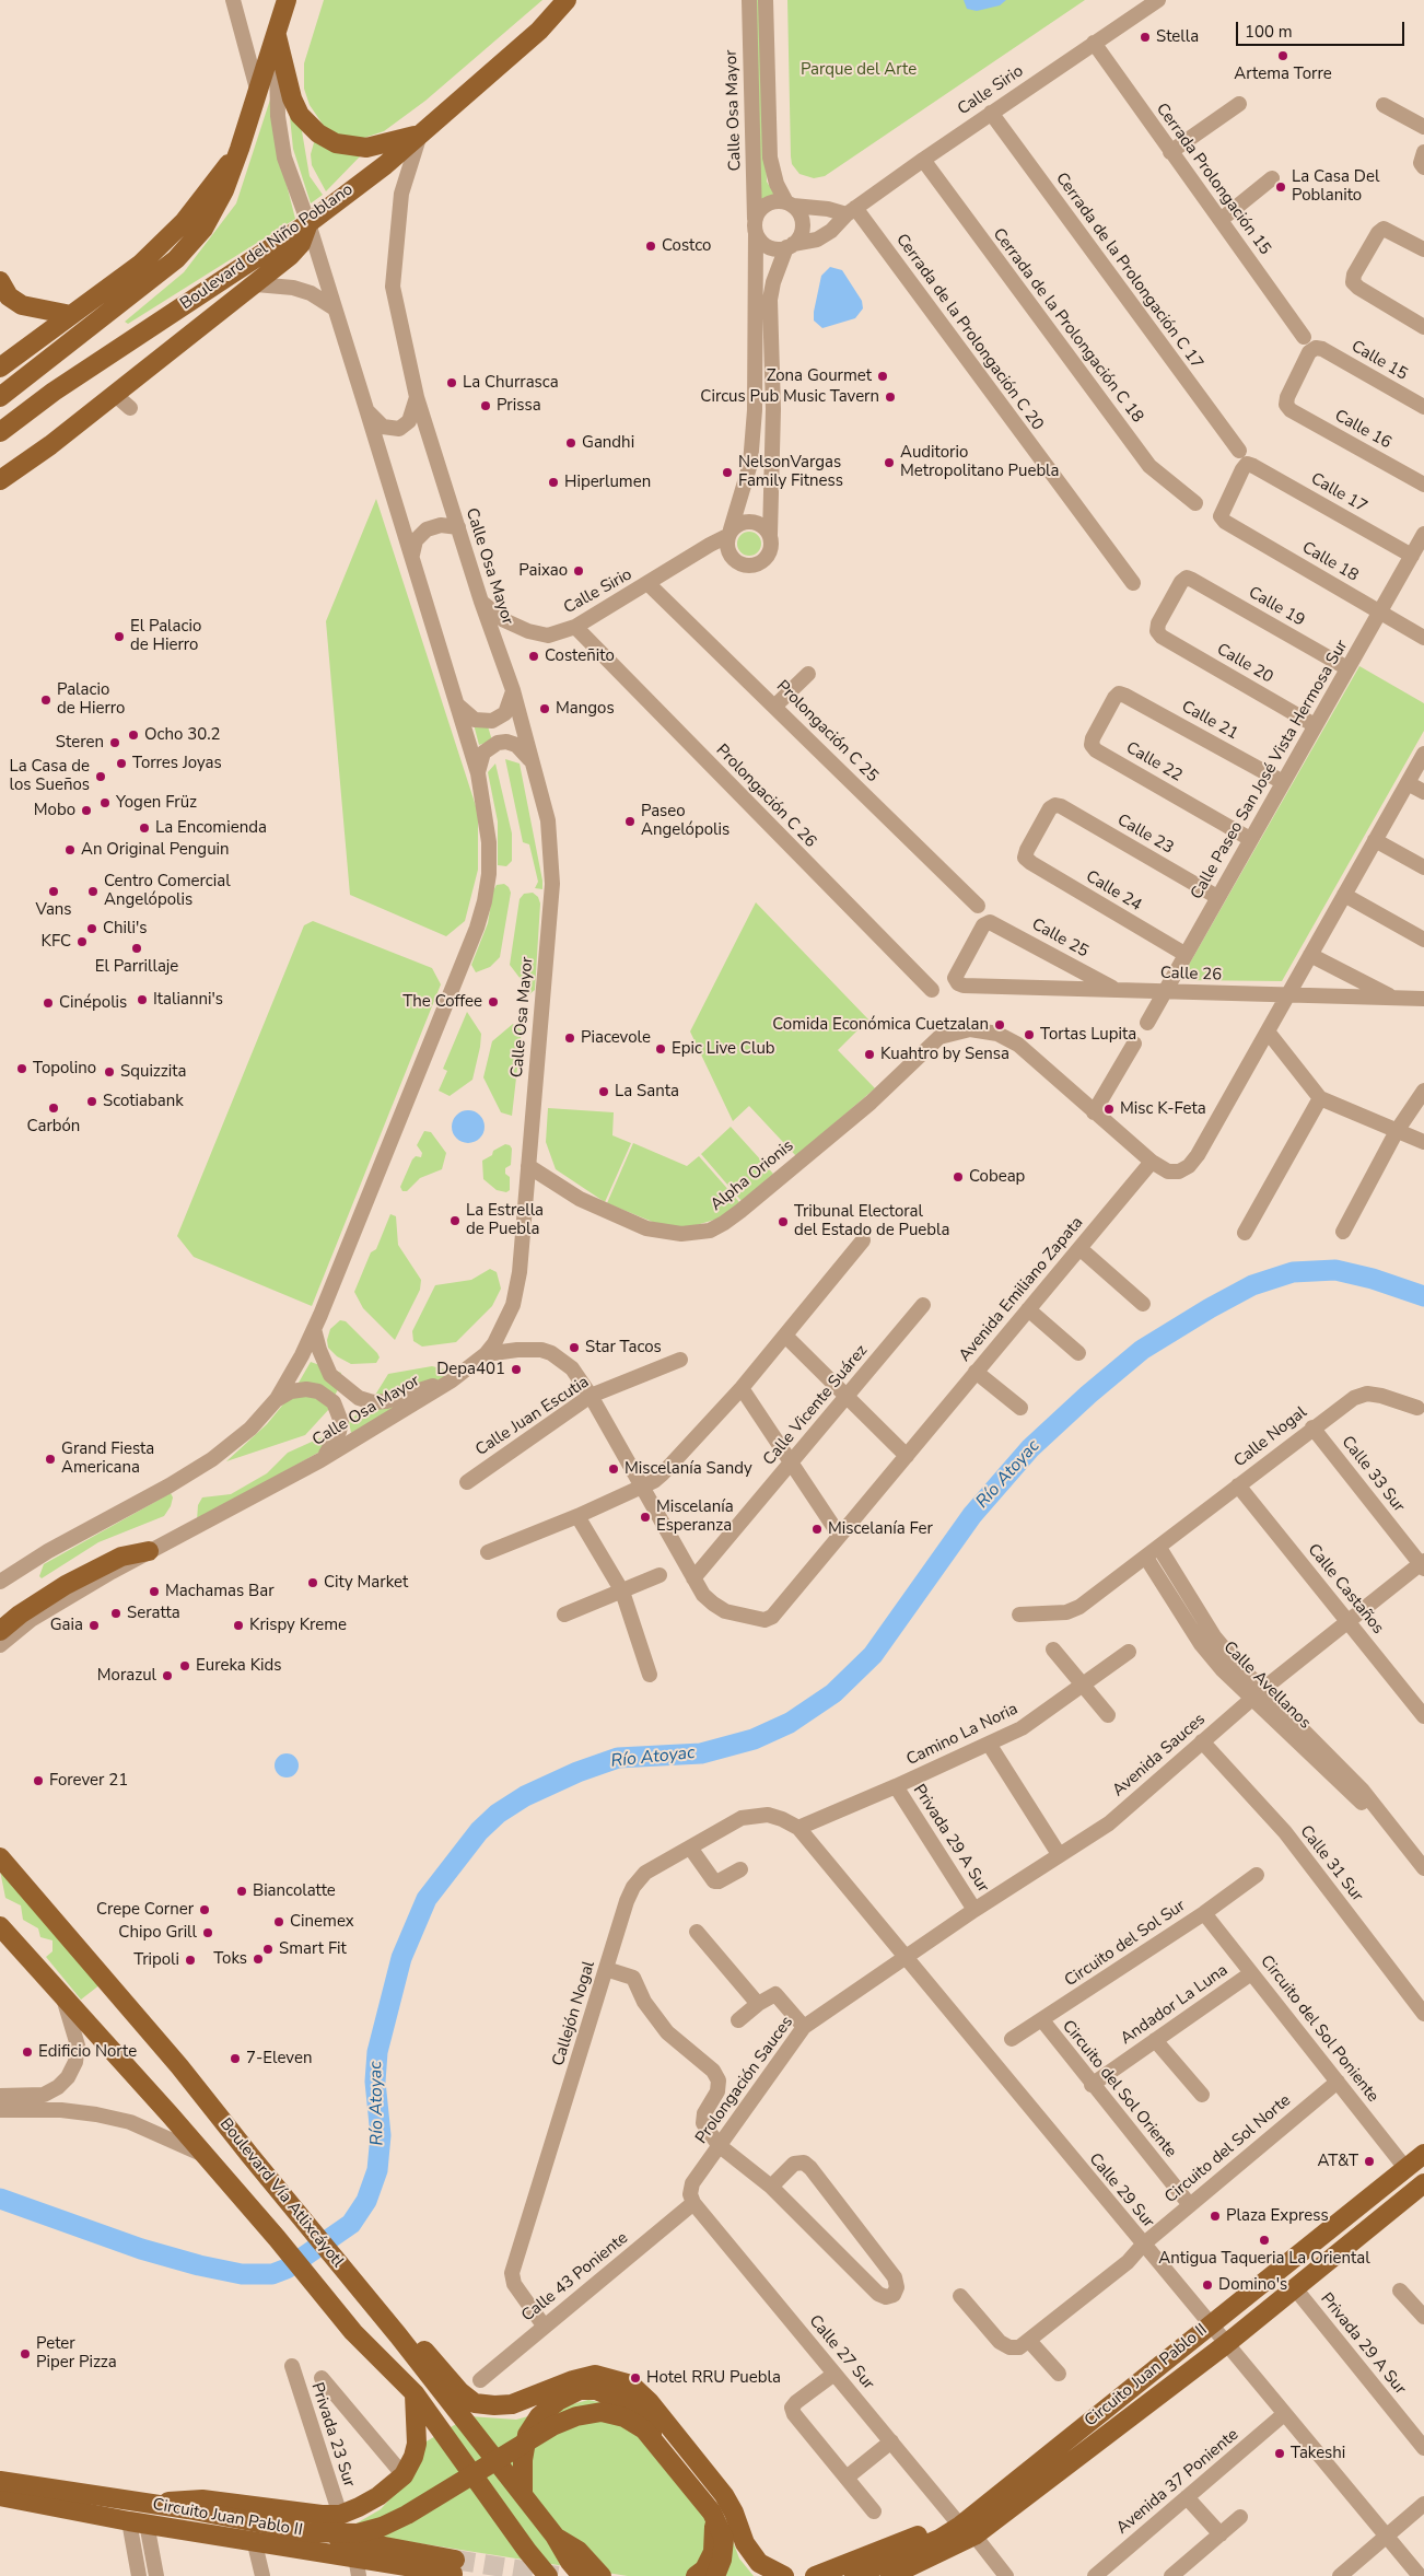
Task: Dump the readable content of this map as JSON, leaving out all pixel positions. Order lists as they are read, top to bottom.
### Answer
{
  "streets": {
    "main road": ["Boulevard del Niño Poblano", "Boulevard Vía Atlixcáyotl", "Circuito Juan Pablo II"],
    "street": [
      "Calle Sirio",
      "Calle Osa Mayor",
      "Cerrada Prolongación 15",
      "Cerrada de la Prolongación C 17",
      "Cerrada de la Prolongación C 18",
      "Cerrada de la Prolongación C 20",
      "Calle 15",
      "Calle 16",
      "Calle 17",
      "Calle 18",
      "Calle 19",
      "Calle 20",
      "Calle 21",
      "Prolongación C 25",
      "Calle 22",
      "Calle Paseo San José Vista Hermosa Sur",
      "Prolongación C 26",
      "Calle 23",
      "Calle 24",
      "Calle 25",
      "Calle 26",
      "Alpha Orionis",
      "Avenida Emiliano Zapata",
      "Calle Vicente Suárez",
      "Calle Juan Escutia",
      "Calle Nogal",
      "Calle 33 Sur",
      "Calle Castaños",
      "Calle Avellanos",
      "Camino La Noria",
      "Avenida Sauces",
      "Privada 29 A Sur",
      "Calle 31 Sur",
      "Circuito del Sol Sur",
      "Andador La Luna",
      "Callejón Nogal",
      "Circuito del Sol Poniente",
      "Prolongación Sauces",
      "Circuito del Sol Oriente",
      "Circuito del Sol Norte",
      "Calle 29 Sur",
      "Calle 43 Poniente",
      "Calle 27 Sur",
      "Privada 23 Sur",
      "Avenida 37 Poniente"
    ]
  },
  "crossings": [
    ["Calle Sirio", "Calle Osa Mayor"],
    ["Calle Sirio", "Cerrada Prolongación 15"],
    ["Calle Sirio", "Cerrada de la Prolongación C 17"],
    ["Calle Sirio", "Cerrada de la Prolongación C 18"],
    ["Calle Sirio", "Cerrada de la Prolongación C 20"],
    ["Calle Sirio", "Prolongación C 25"],
    ["Calle Sirio", "Prolongación C 26"],
    ["Calle Osa Mayor", "Boulevard del Niño Poblano"],
    ["Calle Osa Mayor", "Alpha Orionis"],
    ["Cerrada de la Prolongación C 17", "Calle 17"],
    ["Cerrada de la Prolongación C 17", "Calle 18"],
    ["Calle 15", "Calle 16"],
    ["Calle 17", "Calle 18"],
    ["Calle 17", "Calle Paseo San José Vista Hermosa Sur"],
    ["Calle 18", "Calle Paseo San José Vista Hermosa Sur"],
    ["Calle 19", "Calle 20"],
    ["Calle 19", "Calle Paseo San José Vista Hermosa Sur"],
    ["Calle 20", "Calle Paseo San José Vista Hermosa Sur"],
    ["Calle 21", "Calle 22"],
    ["Calle 21", "Calle Paseo San José Vista Hermosa Sur"],
    ["Calle 22", "Calle Paseo San José Vista Hermosa Sur"],
    ["Calle Paseo San José Vista Hermosa Sur", "Calle 23"],
    ["Calle Paseo San José Vista Hermosa Sur", "Calle 24"],
    ["Calle Paseo San José Vista Hermosa Sur", "Calle 26"],
    ["Calle 23", "Calle 24"],
    ["Calle 25", "Calle 26"],
    ["Avenida Emiliano Zapata", "Calle Vicente Suárez"],
    ["Calle Nogal", "Calle 33 Sur"],
    ["Calle Nogal", "Calle Castaños"],
    ["Calle Nogal", "Calle Avellanos"],
    ["Calle 33 Sur", "Avenida Sauces"],
    ["Calle Castaños", "Avenida Sauces"],
    ["Calle Avellanos", "Avenida Sauces"],
    ["Camino La Noria", "Privada 29 A Sur"],
    ["Camino La Noria", "Callejón Nogal"],
    ["Camino La Noria", "Calle 29 Sur"],
    ["Avenida Sauces", "Privada 29 A Sur"],
    ["Avenida Sauces", "Calle 31 Sur"],
    ["Avenida Sauces", "Prolongación Sauces"],
    ["Avenida Sauces", "Calle 29 Sur"],
    ["Privada 29 A Sur", "Circuito Juan Pablo II"],
    ["Circuito del Sol Sur", "Circuito del Sol Poniente"],
    ["Circuito del Sol Sur", "Circuito del Sol Oriente"],
    ["Andador La Luna", "Circuito del Sol Poniente"],
    ["Andador La Luna", "Circuito del Sol Oriente"],
    ["Callejón Nogal", "Calle 29 Sur"],
    ["Callejón Nogal", "Calle 43 Poniente"],
    ["Circuito del Sol Poniente", "Circuito del Sol Norte"],
    ["Circuito del Sol Poniente", "Circuito Juan Pablo II"],
    ["Prolongación Sauces", "Calle 29 Sur"],
    ["Prolongación Sauces", "Calle 43 Poniente"],
    ["Prolongación Sauces", "Calle 27 Sur"],
    ["Circuito del Sol Oriente", "Circuito del Sol Norte"],
    ["Circuito del Sol Norte", "Calle 29 Sur"],
    ["Calle 29 Sur", "Circuito Juan Pablo II"],
    ["Calle 29 Sur", "Avenida 37 Poniente"],
    ["Calle 43 Poniente", "Calle 27 Sur"],
    ["Calle 27 Sur", "Circuito Juan Pablo II"]
  ],
  "water": ["Río Atoyac"],
  "parks": ["Parque del Arte"],
  "places": [
    "Stella",
    "Artema Torre",
    "La Casa Del Poblanito",
    "Costco",
    "Zona Gourmet",
    "La Churrasca",
    "Circus Pub Music Tavern",
    "Prissa",
    "Gandhi",
    "Auditorio Metropolitano Puebla",
    "NelsonVargas Family Fitness",
    "Hiperlumen",
    "Paixao",
    "El Palacio de Hierro",
    "Costeñito",
    "Palacio de Hierro",
    "Mangos",
    "Ocho 30.2",
    "Steren",
    "Torres Joyas",
    "La Casa de los Sueños",
    "Yogen Früz",
    "Mobo",
    "Paseo Angelópolis",
    "La Encomienda",
    "An Original Penguin",
    "Vans",
    "Centro Comercial Angelópolis",
    "Chili's",
    "KFC",
    "El Parrillaje",
    "Italianni's",
    "The Coffee",
    "Cinépolis",
    "Comida Económica Cuetzalan",
    "Tortas Lupita",
    "Piacevole",
    "Epic Live Club",
    "Kuahtro by Sensa",
    "Topolino",
    "Squizzita",
    "La Santa",
    "Scotiabank",
    "Carbón",
    "Misc K-Feta",
    "Cobeap",
    "La Estrella de Puebla",
    "Tribunal Electoral del Estado de Puebla",
    "Star Tacos",
    "Depa401",
    "Grand Fiesta Americana",
    "Miscelanía Sandy",
    "Miscelanía Esperanza",
    "Miscelanía Fer",
    "City Market",
    "Machamas Bar",
    "Seratta",
    "Gaia",
    "Krispy Kreme",
    "Eureka Kids",
    "Morazul",
    "Forever 21",
    "Biancolatte",
    "Crepe Corner",
    "Cinemex",
    "Chipo Grill",
    "Smart Fit",
    "Toks",
    "Tripoli",
    "Edificio Norte",
    "7-Eleven",
    "AT&T",
    "Plaza Express",
    "Antigua Taqueria La Oriental",
    "Domino's",
    "Peter Piper Pizza",
    "Hotel RRU Puebla",
    "Takeshi"
  ],
  "scale_bar": "100 m"
}
